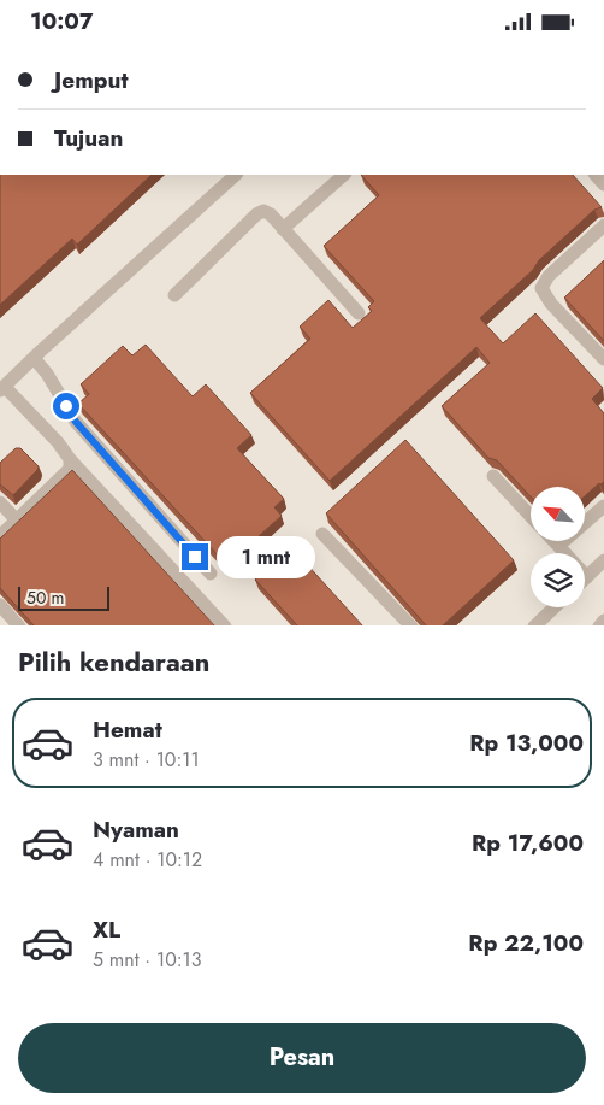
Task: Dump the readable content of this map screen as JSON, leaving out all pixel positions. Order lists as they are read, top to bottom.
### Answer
{
  "scale_bar": "50 m",
  "north": "top left",
  "page": {
    "status": "10:07",
    "banner": ["Jemput", "Tujuan"],
    "bubble": "1 mnt",
    "scale": "50 m",
    "heading": "Pilih kendaraan",
    "list": [
      {
        "name": "Hemat",
        "note": "3 mnt · 10:11",
        "value": "Rp 13,000"
      },
      {
        "name": "Nyaman",
        "note": "4 mnt · 10:12",
        "value": "Rp 17,600"
      },
      {
        "name": "XL",
        "note": "5 mnt · 10:13",
        "value": "Rp 22,100"
      }
    ],
    "buttons": "Pesan"
  }
}
